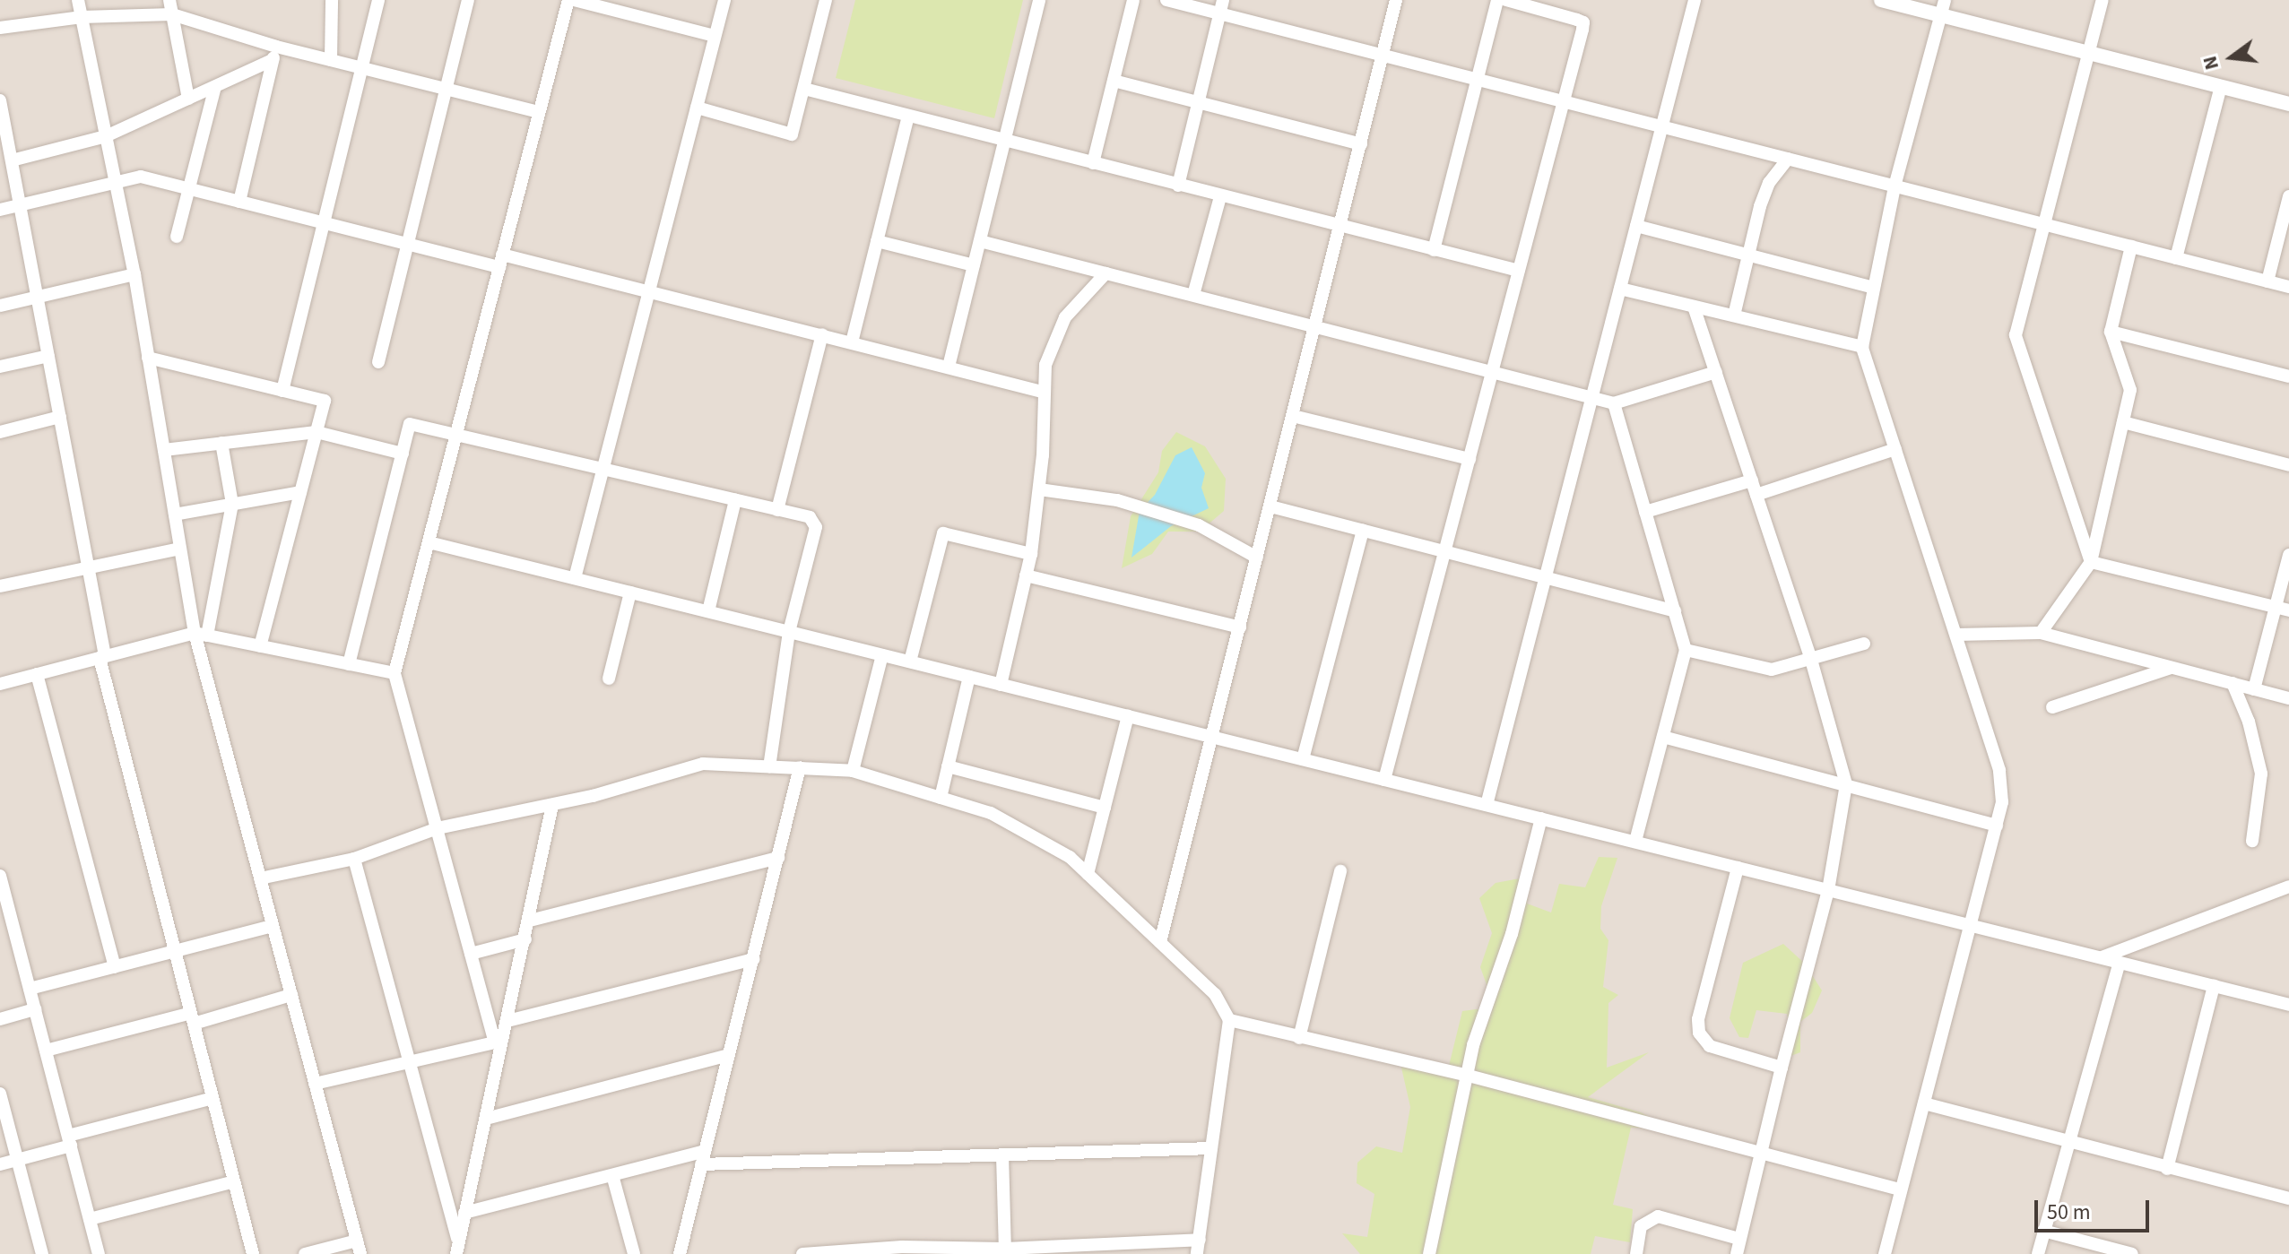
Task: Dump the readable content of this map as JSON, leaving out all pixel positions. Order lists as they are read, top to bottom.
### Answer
{
  "scale_bar": "50 m",
  "north": "left"
}
